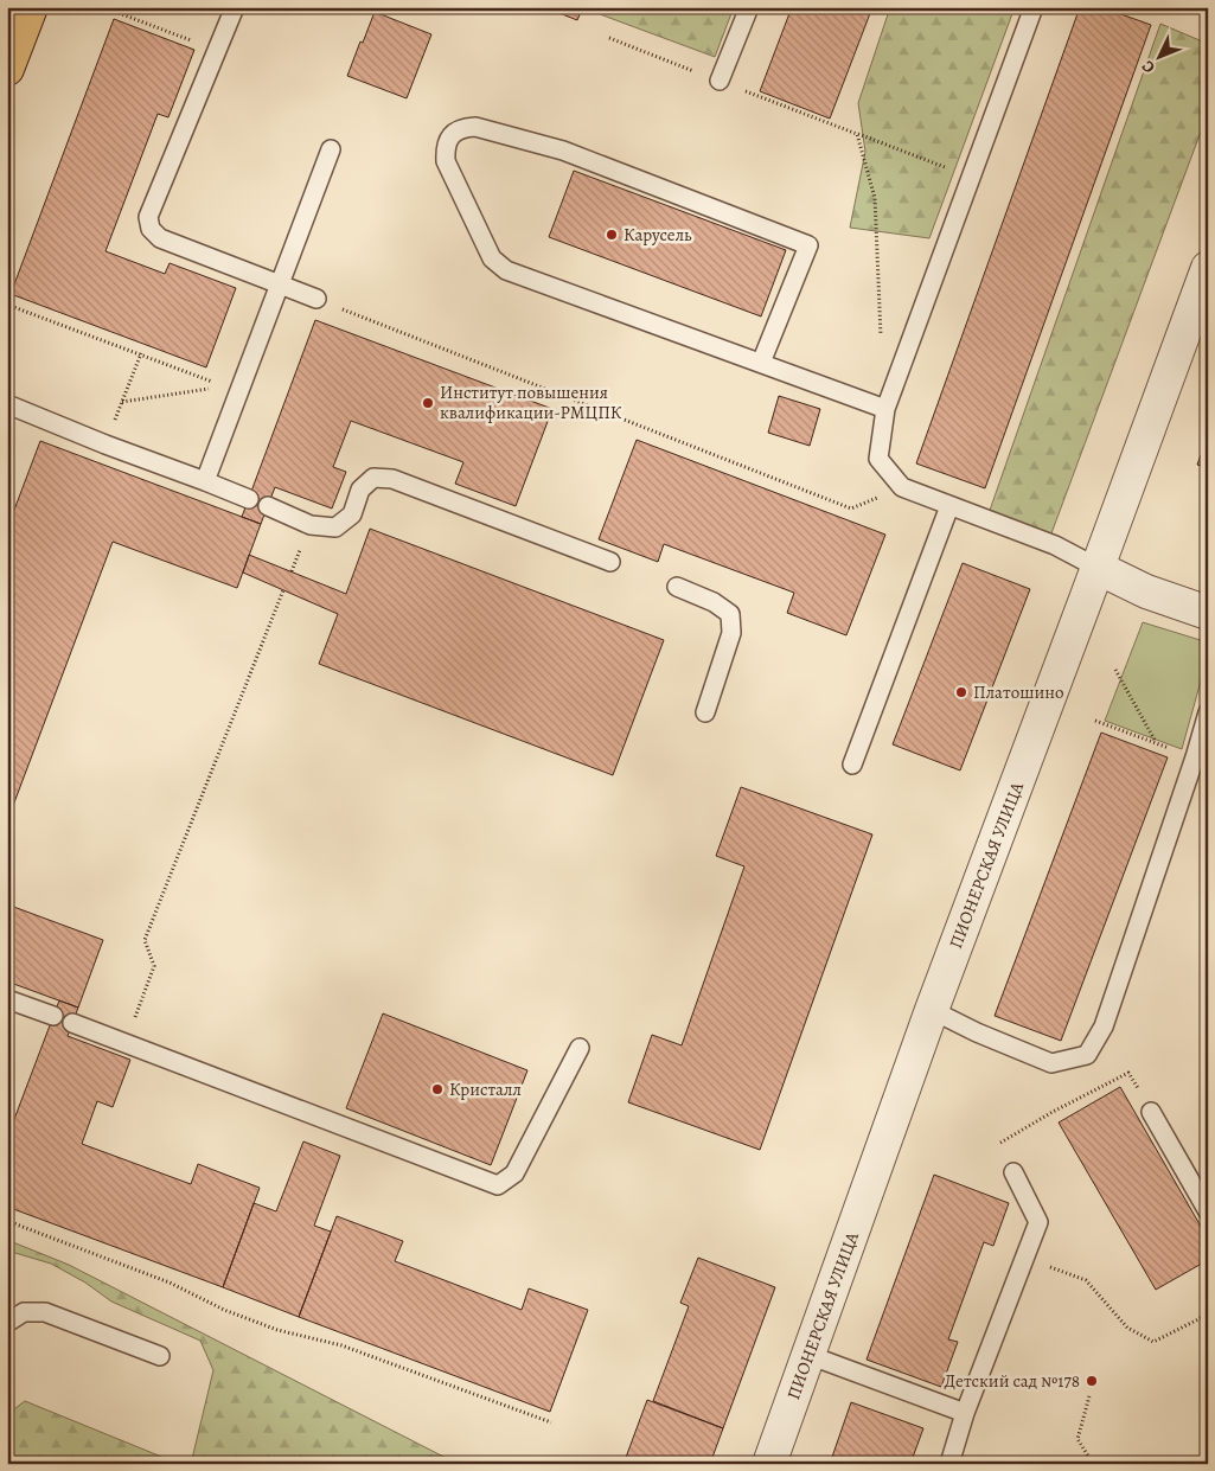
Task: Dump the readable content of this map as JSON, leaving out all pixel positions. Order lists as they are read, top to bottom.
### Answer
{
  "streets": {
    "street": ["ПИОНЕРСКАЯ УЛИЦА"]
  },
  "places": [
    "Карусель",
    "Институт повышения квалификации-РМЦПК",
    "Платошино",
    "Кристалл",
    "Детский сад №178"
  ],
  "north": "bottom left"
}
